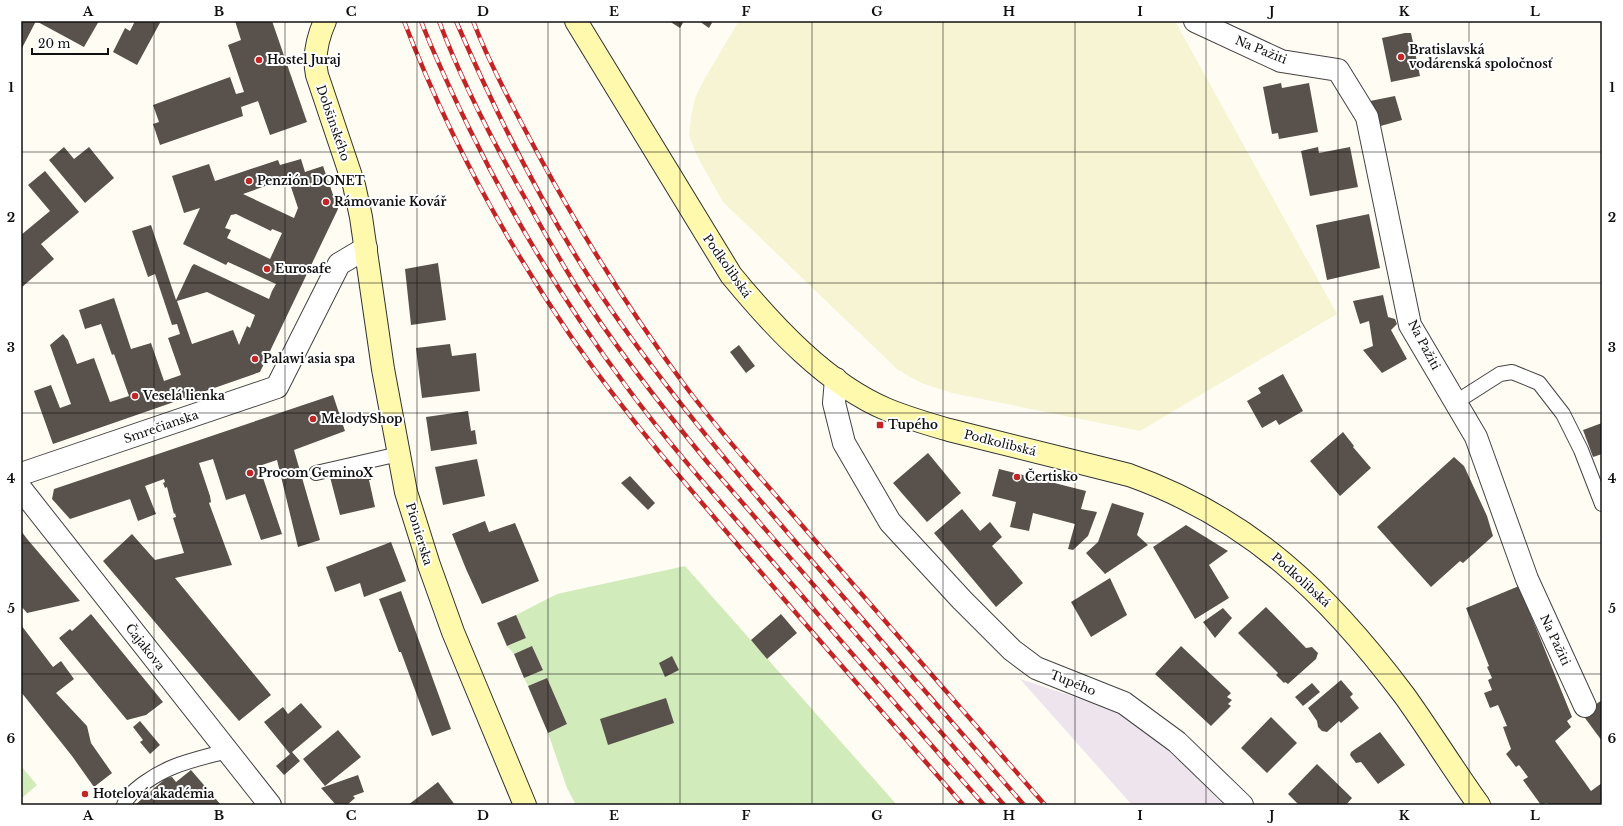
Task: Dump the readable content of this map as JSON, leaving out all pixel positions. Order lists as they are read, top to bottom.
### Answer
{
  "streets": {
    "street": [
      "Na Pažiti",
      "Dobšinského",
      "Podkolibská",
      "Smrečianska",
      "Pionierska",
      "Čajakova",
      "Tupého"
    ]
  },
  "crossings": [
    ["Dobšinského", "Smrečianska"],
    ["Dobšinského", "Pionierska"],
    ["Podkolibská", "Tupého"],
    ["Smrečianska", "Pionierska"]
  ],
  "places": {
    "other": [
      "Bratislavská vodárenská spoločnosť",
      "Hostel Juraj",
      "Penzión DONET",
      "Rámovanie Kovář",
      "Eurosafe",
      "Palawi asia spa",
      "Veselá lienka",
      "MelodyShop",
      "Procom GeminoX",
      "Čertisko",
      "Hotelová akadémia"
    ],
    "transit": ["Tupého"]
  },
  "scale_bar": "20 m",
  "grid": {
    "columns": [
      "A",
      "B",
      "C",
      "D",
      "E",
      "F",
      "G",
      "H",
      "I",
      "J",
      "K",
      "L"
    ],
    "rows": [
      "1",
      "2",
      "3",
      "4",
      "5",
      "6"
    ]
  }
}
